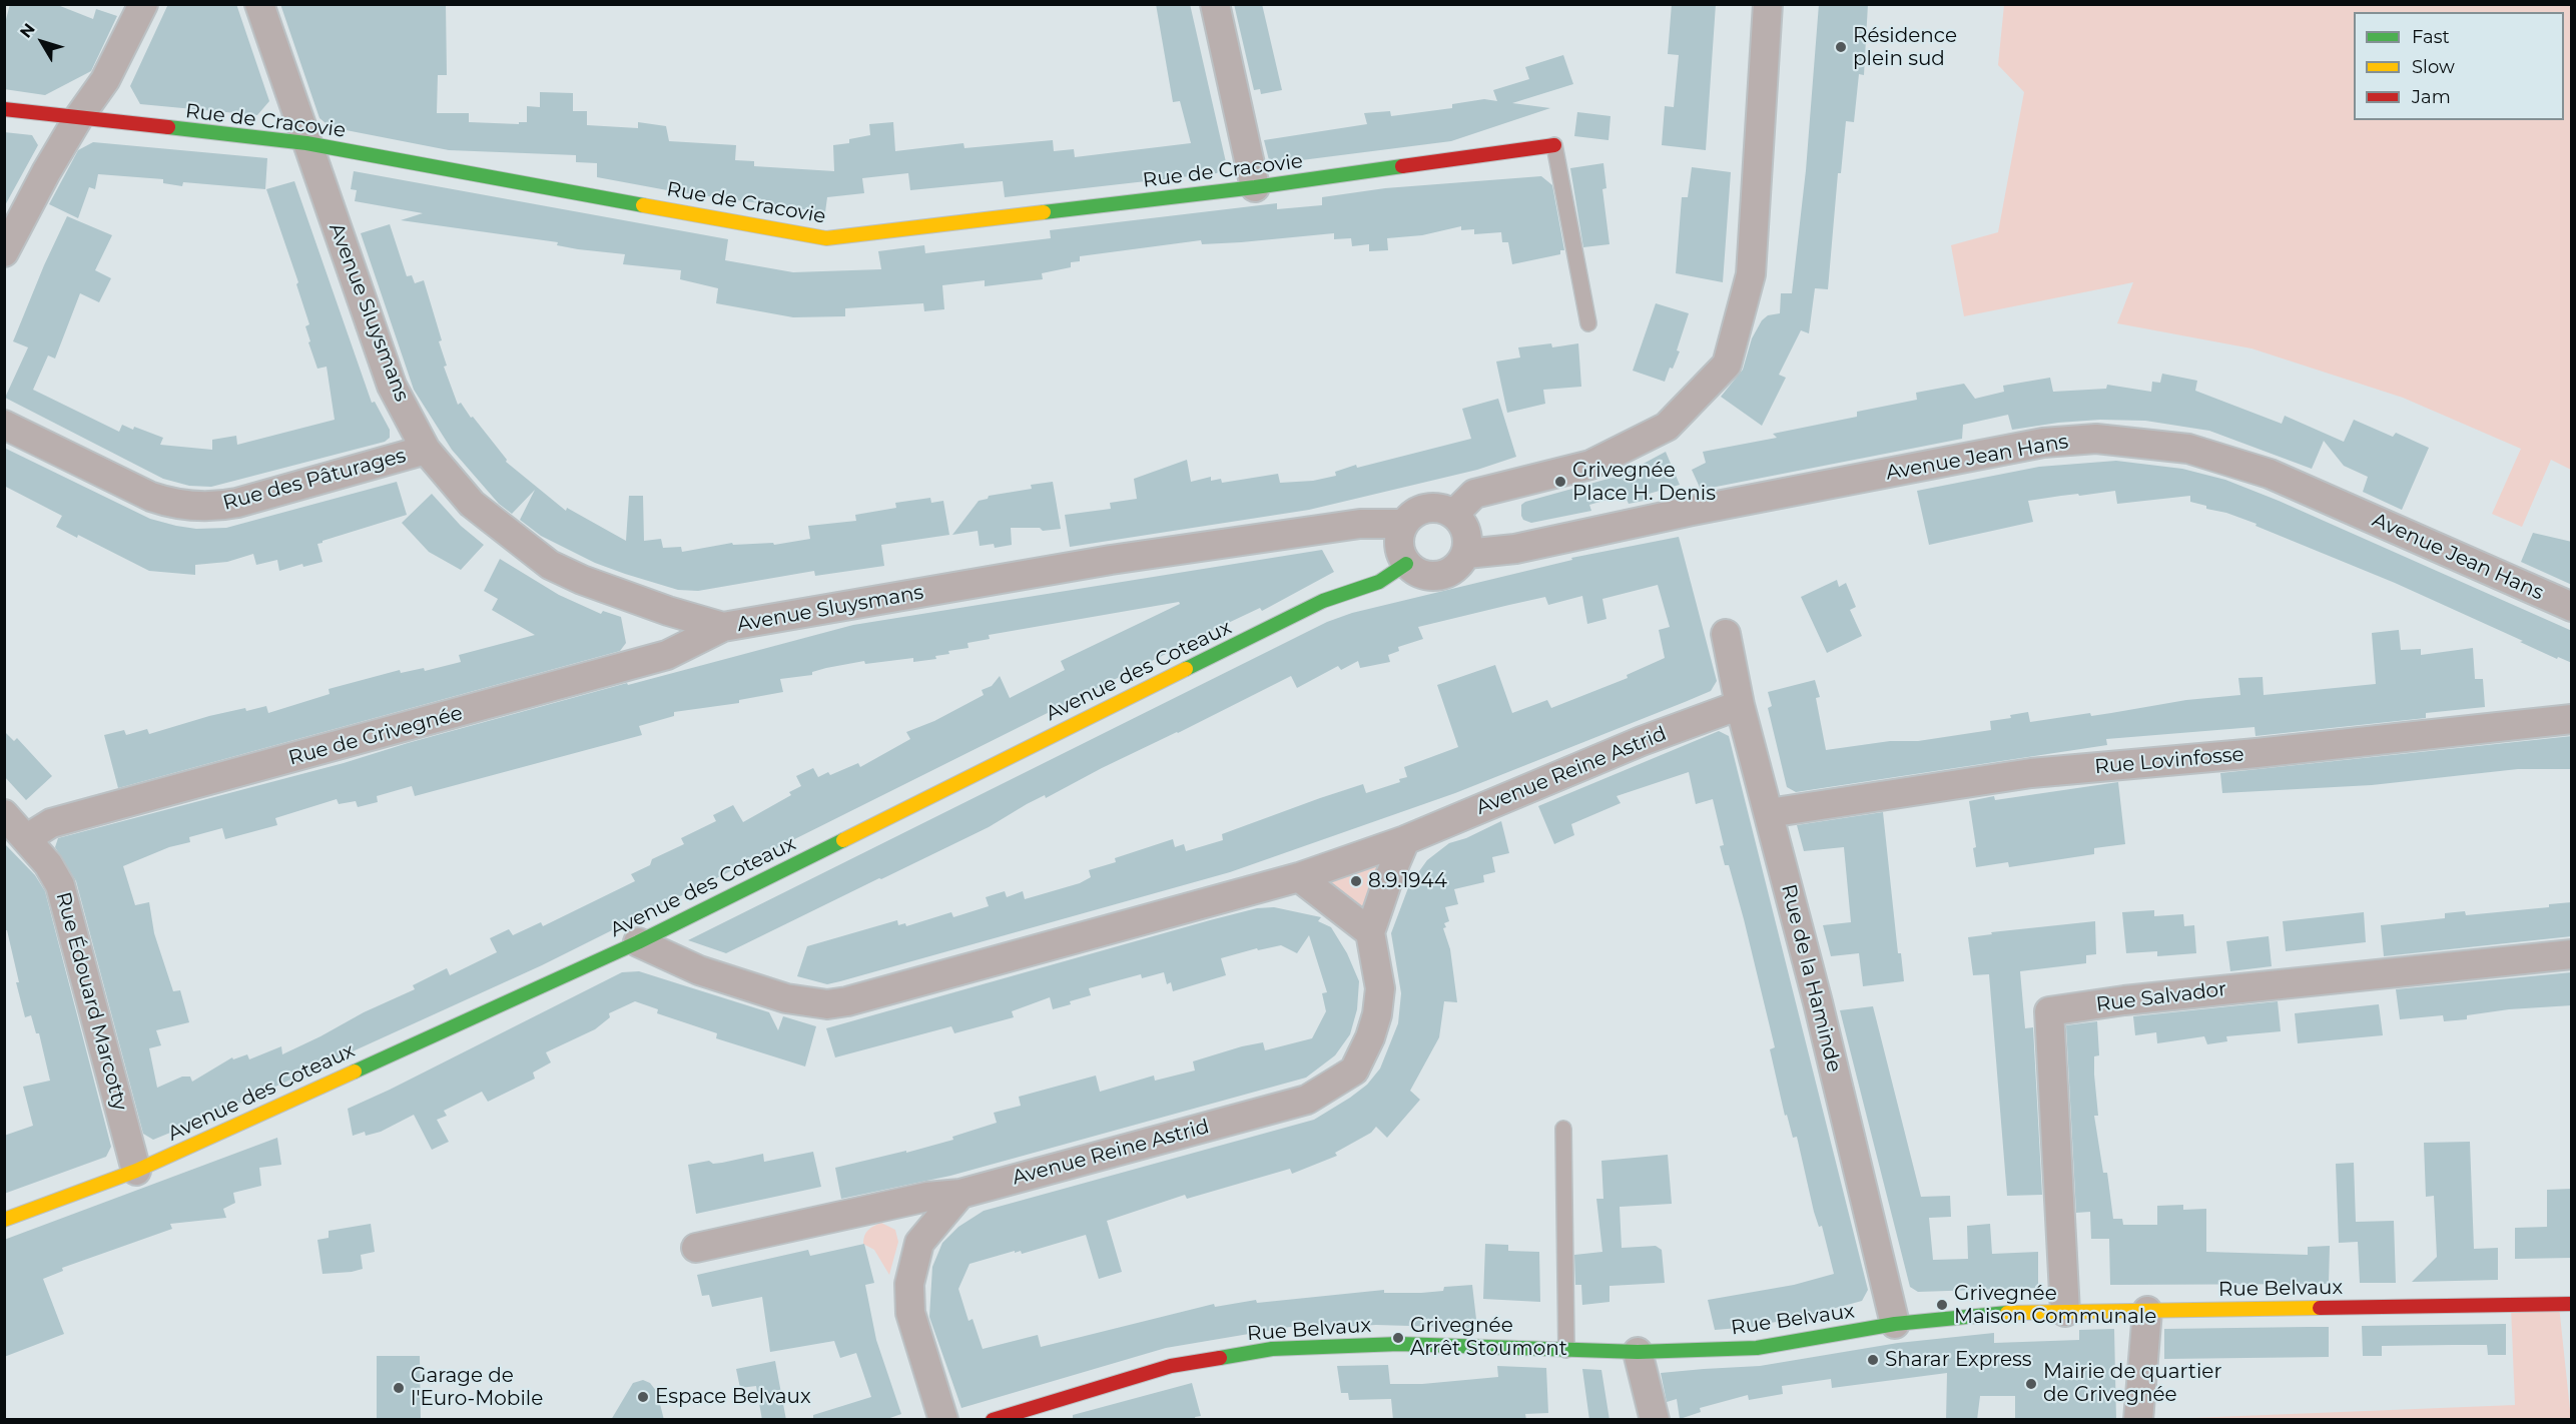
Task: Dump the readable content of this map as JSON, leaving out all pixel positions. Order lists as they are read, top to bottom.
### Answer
{
  "streets": {
    "street": [
      "Rue de Cracovie",
      "Avenue Sluysmans",
      "Avenue Jean Hans",
      "Rue des Pâturages",
      "Avenue des Coteaux",
      "Rue de Grivegnée",
      "Rue Lovinfosse",
      "Avenue Reine Astrid",
      "Rue de la Haminde",
      "Rue Salvador",
      "Rue Édouard Marcotty",
      "Rue Belvaux"
    ]
  },
  "crossings": [
    ["Rue de Cracovie", "Avenue Sluysmans"],
    ["Avenue Sluysmans", "Avenue Jean Hans"],
    ["Avenue Sluysmans", "Rue des Pâturages"],
    ["Avenue Sluysmans", "Avenue des Coteaux"],
    ["Avenue Sluysmans", "Rue de Grivegnée"],
    ["Avenue Jean Hans", "Avenue des Coteaux"],
    ["Avenue des Coteaux", "Avenue Reine Astrid"],
    ["Avenue des Coteaux", "Rue Édouard Marcotty"],
    ["Rue de Grivegnée", "Rue Édouard Marcotty"],
    ["Rue Lovinfosse", "Rue de la Haminde"],
    ["Avenue Reine Astrid", "Rue de la Haminde"],
    ["Rue de la Haminde", "Rue Belvaux"],
    ["Rue Salvador", "Rue Belvaux"]
  ],
  "places": [
    "Résidence plein sud",
    "Grivegnée Place H. Denis",
    "8.9.1944",
    "Grivegnée Maison Communale",
    "Grivegnée Arrêt Stoumont",
    "Sharar Express",
    "Mairie de quartier de Grivegnée",
    "Garage de l'Euro-Mobile",
    "Espace Belvaux"
  ],
  "legend": ["Fast", "Slow", "Jam"],
  "north": "top left"
}
